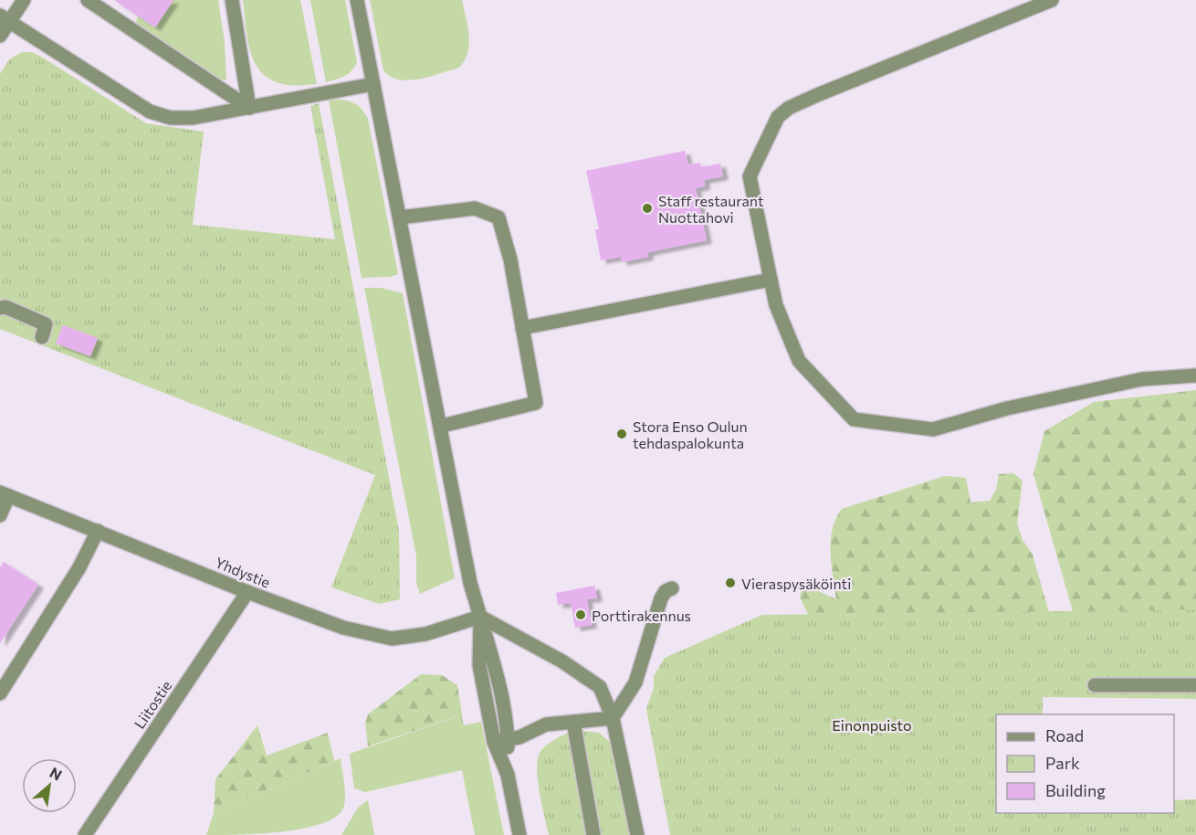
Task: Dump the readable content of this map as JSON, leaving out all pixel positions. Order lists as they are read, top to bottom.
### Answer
{
  "streets": {
    "street": ["Yhdystie", "Liitostie"]
  },
  "crossings": [
    ["Yhdystie", "Liitostie"]
  ],
  "parks": ["Einonpuisto"],
  "places": [
    "Staff restaurant Nuottahovi",
    "Stora Enso Oulun tehdaspalokunta",
    "Vieraspysäköinti",
    "Porttirakennus"
  ],
  "legend": ["Road", "Park", "Building"],
  "north": "top right"
}
